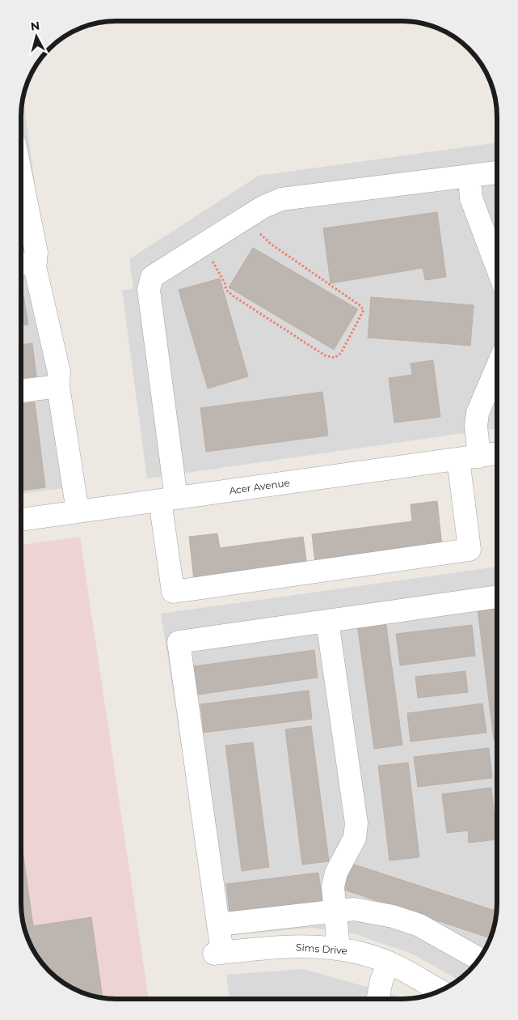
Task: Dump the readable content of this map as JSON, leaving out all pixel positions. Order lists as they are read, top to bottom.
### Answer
{
  "streets": {
    "street": ["Acer Avenue", "Sims Drive"]
  },
  "north": "top"
}
